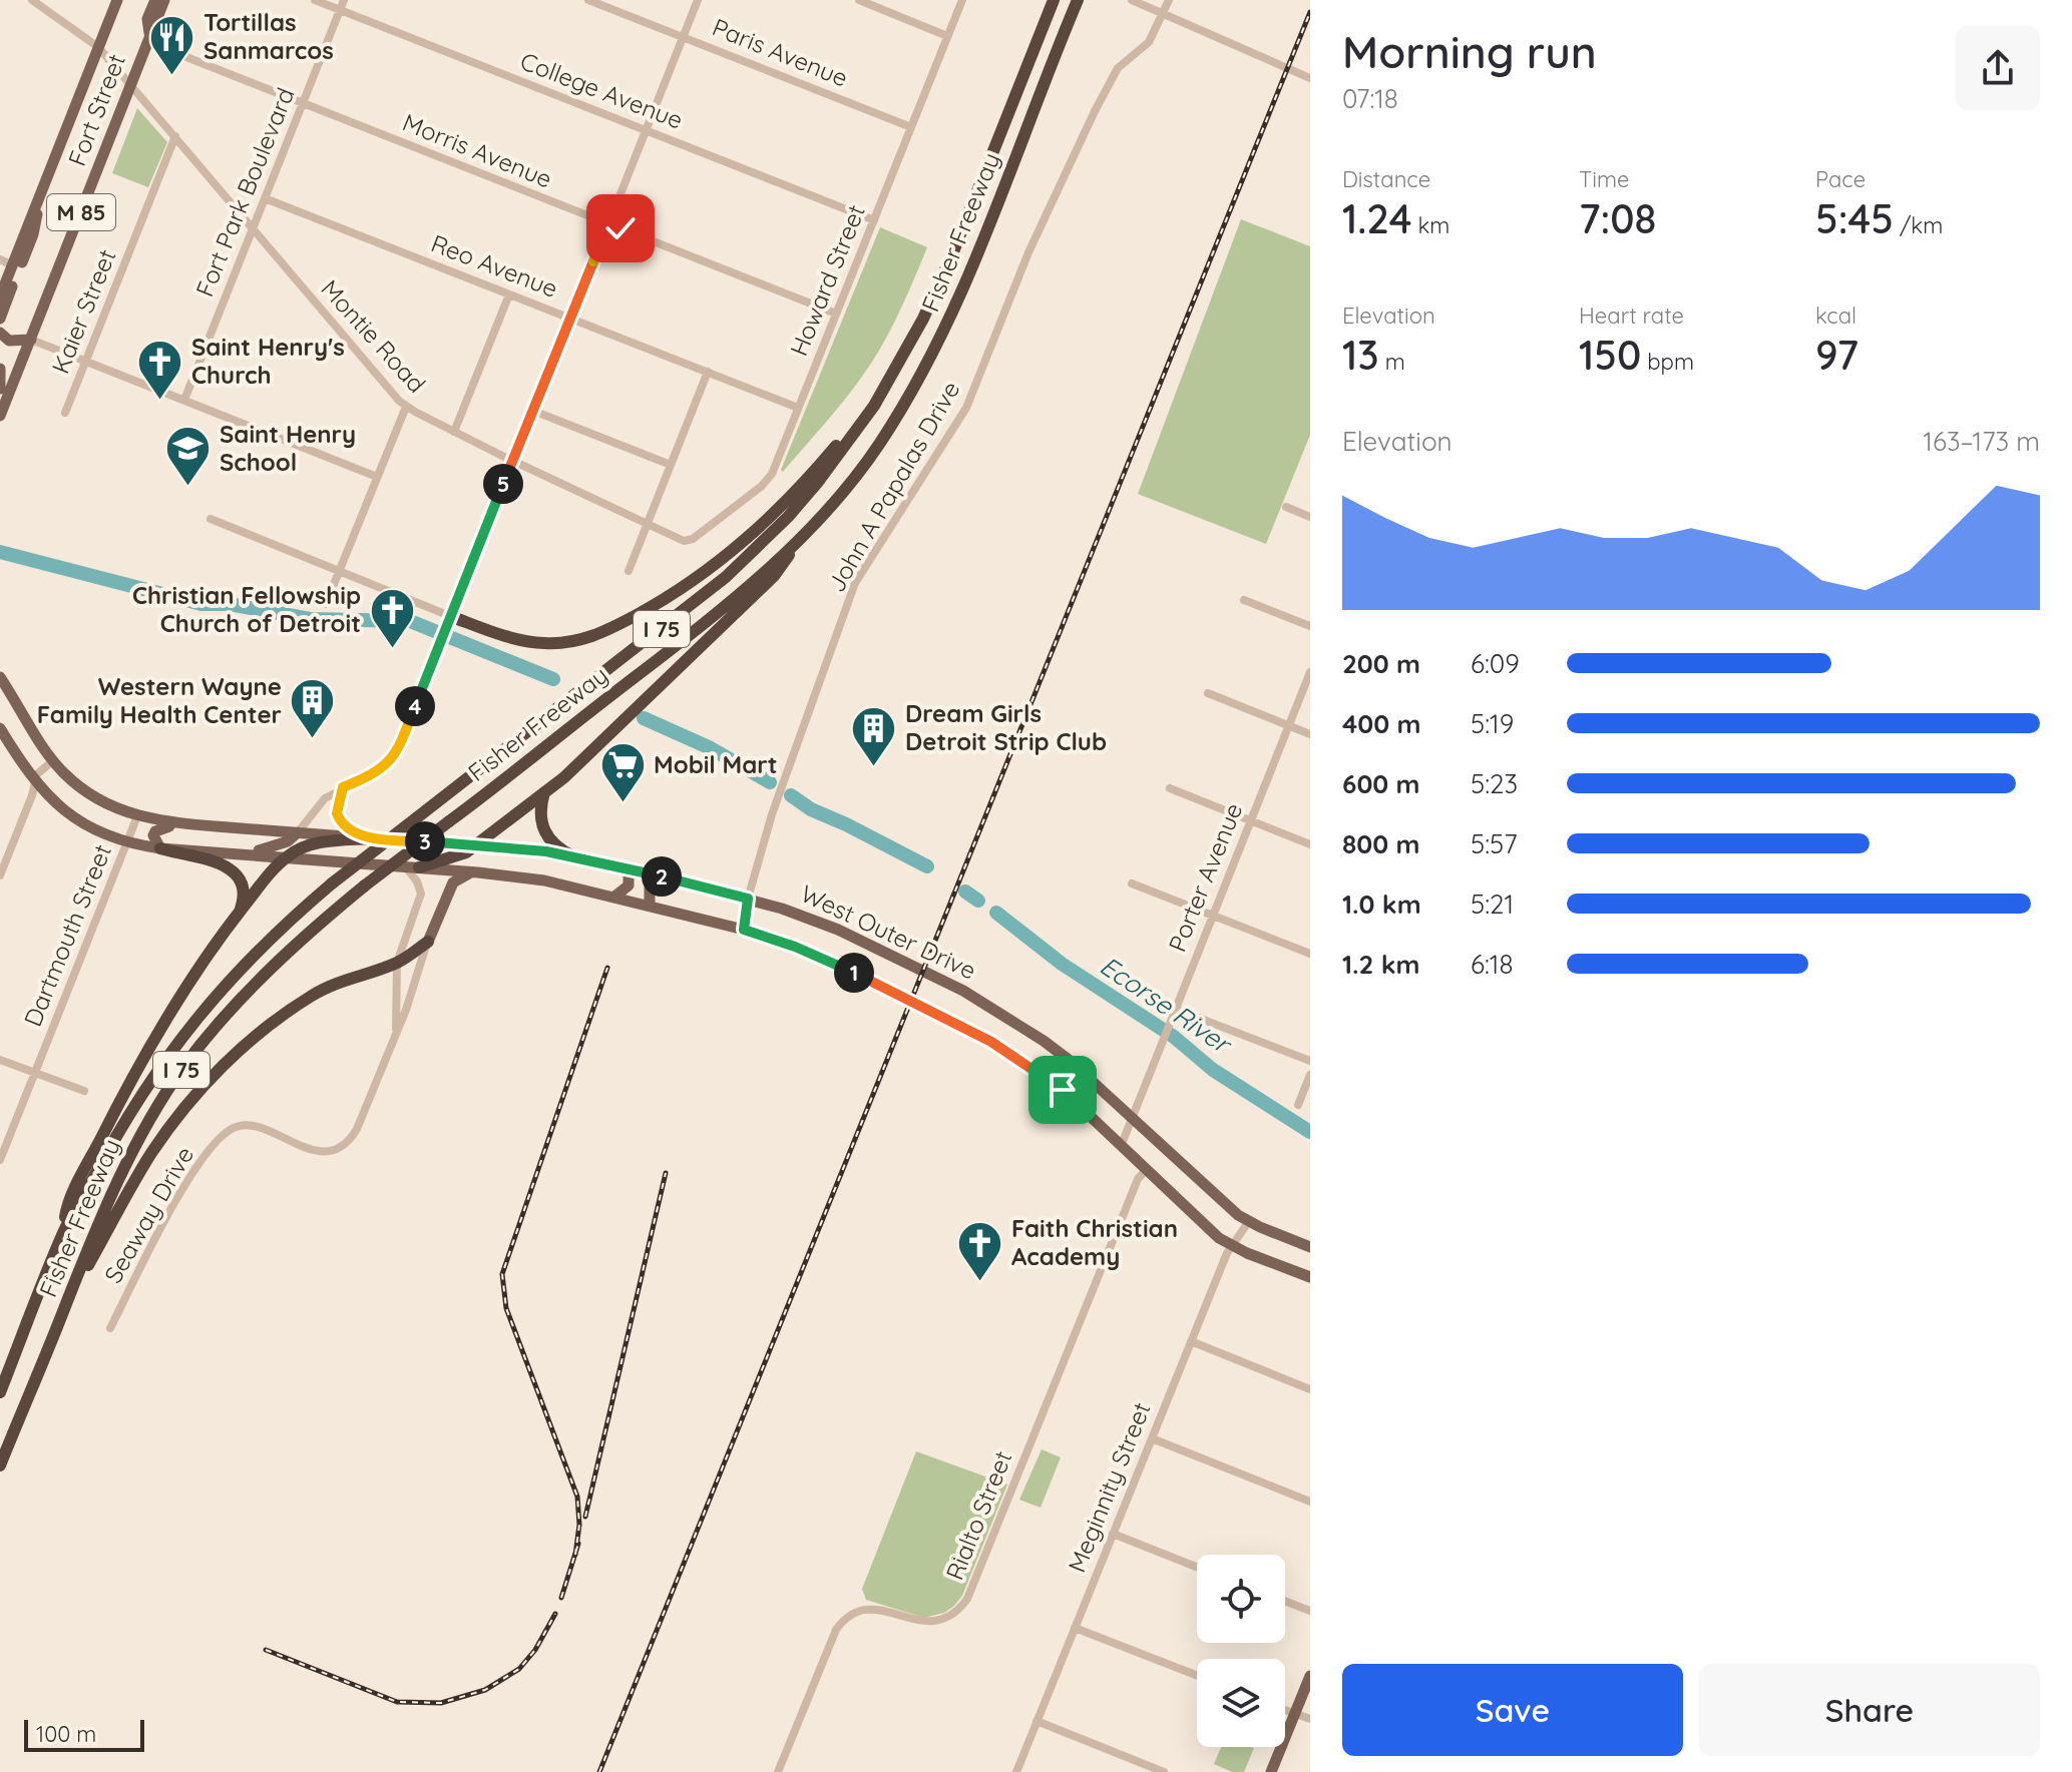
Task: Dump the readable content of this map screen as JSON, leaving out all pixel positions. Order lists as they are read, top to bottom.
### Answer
{
  "streets": {
    "highway": ["Fisher Freeway", "I 75"],
    "main road": ["Fort Street", "M 85", "West Outer Drive"],
    "street": [
      "Paris Avenue",
      "College Avenue",
      "Morris Avenue",
      "Fort Park Boulevard",
      "Reo Avenue",
      "Howard Street",
      "Kaier Street",
      "Montie Road",
      "John A Papalas Drive",
      "Porter Avenue",
      "Dartmouth Street",
      "Seaway Drive",
      "Meginnity Street",
      "Rialto Street"
    ]
  },
  "crossings": [
    ["Paris Avenue", "Howard Street"],
    ["College Avenue", "Fort Park Boulevard"],
    ["College Avenue", "Howard Street"],
    ["Fort Street", "Morris Avenue"],
    ["Fort Street", "Montie Road"],
    ["Morris Avenue", "Fort Park Boulevard"],
    ["Morris Avenue", "Howard Street"],
    ["Fort Park Boulevard", "Reo Avenue"],
    ["Fort Park Boulevard", "Montie Road"],
    ["Reo Avenue", "Howard Street"],
    ["Howard Street", "Montie Road"],
    ["Kaier Street", "Montie Road"],
    ["John A Papalas Drive", "West Outer Drive"],
    ["Porter Avenue", "West Outer Drive"],
    ["West Outer Drive", "Dartmouth Street"],
    ["West Outer Drive", "Meginnity Street"]
  ],
  "water": ["Ecorse River"],
  "places": {
    "restaurant": ["Tortillas Sanmarcos"],
    "church": ["Saint Henry's Church", "Christian Fellowship Church of Detroit", "Faith Christian Academy"],
    "school or university": ["Saint Henry School"],
    "building": ["Western Wayne Family Health Center", "Dream Girls Detroit Strip Club"],
    "supermarket": ["Mobil Mart"]
  },
  "scale_bar": "100 m",
  "page": {
    "heading": ["Morning run", "07:18"],
    "stats": [
      ["Distance", "1.24 km"],
      ["Time", "7:08"],
      ["Pace", "5:45 /km"],
      ["Elevation", "13 m"],
      ["Heart rate", "150 bpm"],
      ["kcal", "97"]
    ],
    "chart": ["Elevation", "163–173 m"],
    "pins": [
      "5",
      "4",
      "3",
      "2",
      "1"
    ],
    "list": [
      {
        "name": "200 m",
        "note": "6:09"
      },
      {
        "name": "400 m",
        "note": "5:19"
      },
      {
        "name": "600 m",
        "note": "5:23"
      },
      {
        "name": "800 m",
        "note": "5:57"
      },
      {
        "name": "1.0 km",
        "note": "5:21"
      },
      {
        "name": "1.2 km",
        "note": "6:18"
      }
    ],
    "buttons": ["Save", "Share"],
    "scale": "100 m"
  }
}
